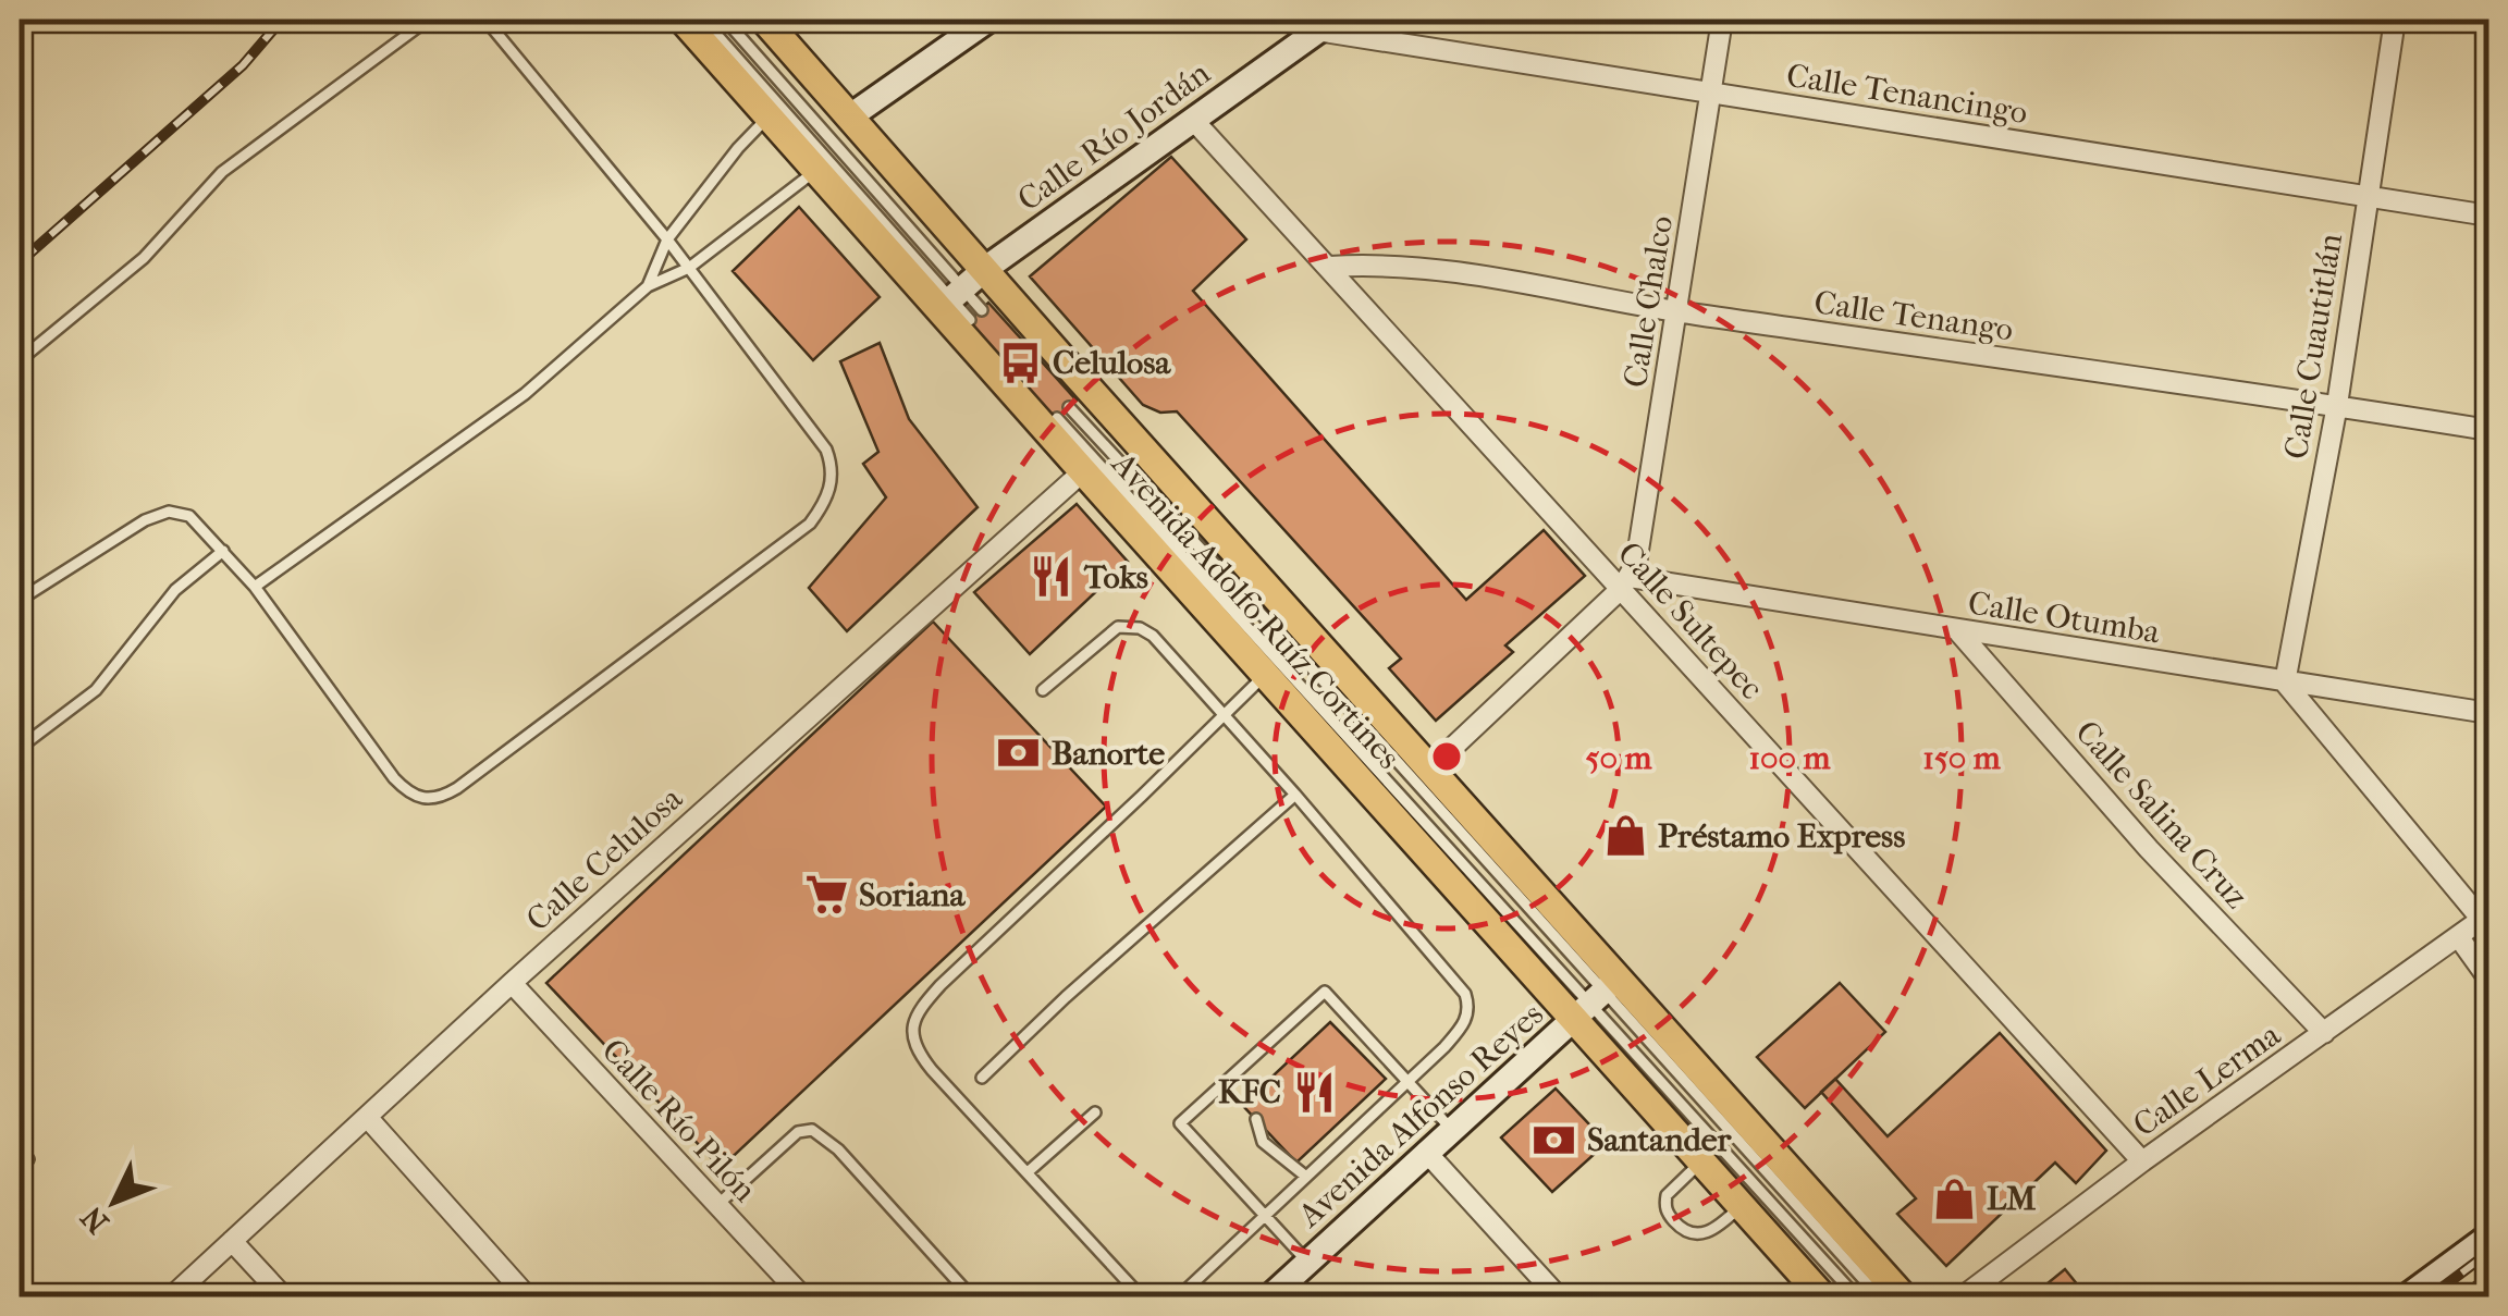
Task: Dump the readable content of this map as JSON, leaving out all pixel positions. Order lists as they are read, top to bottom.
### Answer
{
  "streets": {
    "main road": ["Avenida Adolfo Ruíz Cortines"],
    "street": [
      "Calle Tenancingo",
      "Calle Río Jordán",
      "Calle Chalco",
      "Calle Tenango",
      "Calle Cuautitlán",
      "Calle Otumba",
      "Calle Sultepec",
      "Calle Salina Cruz",
      "Calle Celulosa",
      "Calle Lerma",
      "Avenida Alfonso Reyes",
      "Calle Río Pilón"
    ]
  },
  "crossings": [
    ["Calle Tenancingo", "Calle Río Jordán"],
    ["Calle Tenancingo", "Calle Chalco"],
    ["Calle Tenancingo", "Calle Cuautitlán"],
    ["Calle Río Jordán", "Avenida Adolfo Ruíz Cortines"],
    ["Calle Río Jordán", "Calle Sultepec"],
    ["Calle Chalco", "Calle Tenango"],
    ["Calle Chalco", "Calle Otumba"],
    ["Calle Chalco", "Calle Sultepec"],
    ["Calle Tenango", "Calle Cuautitlán"],
    ["Calle Tenango", "Calle Sultepec"],
    ["Calle Cuautitlán", "Calle Otumba"],
    ["Avenida Adolfo Ruíz Cortines", "Calle Celulosa"],
    ["Avenida Adolfo Ruíz Cortines", "Avenida Alfonso Reyes"],
    ["Calle Otumba", "Calle Sultepec"],
    ["Calle Otumba", "Calle Salina Cruz"],
    ["Calle Sultepec", "Calle Lerma"],
    ["Calle Salina Cruz", "Calle Lerma"],
    ["Calle Celulosa", "Calle Río Pilón"]
  ],
  "places": {
    "bus stop": ["Celulosa"],
    "restaurant": ["Toks", "KFC"],
    "bank": ["Banorte", "Santander"],
    "shop": ["Préstamo Express", "LM"],
    "supermarket": ["Soriana"]
  },
  "north": "bottom left",
  "rings": ["50 m", "100 m", "150 m"]
}
